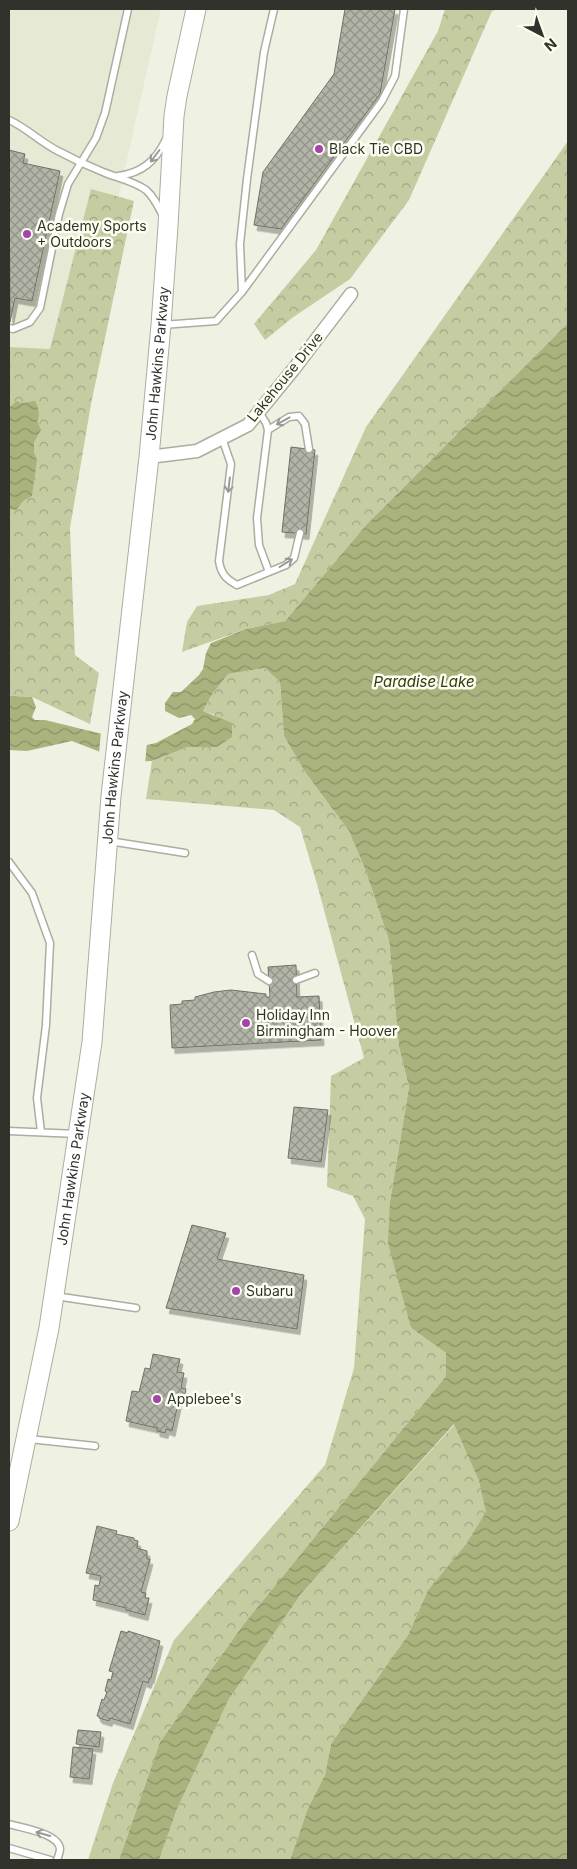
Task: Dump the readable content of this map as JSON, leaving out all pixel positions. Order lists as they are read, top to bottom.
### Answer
{
  "streets": {
    "main road": ["John Hawkins Parkway"],
    "street": ["Lakehouse Drive"]
  },
  "crossings": [
    ["John Hawkins Parkway", "Lakehouse Drive"]
  ],
  "water": ["Paradise Lake"],
  "places": [
    "Black Tie CBD",
    "Academy Sports + Outdoors",
    "Holiday Inn Birmingham - Hoover",
    "Subaru",
    "Applebee's"
  ],
  "north": "bottom right"
}
